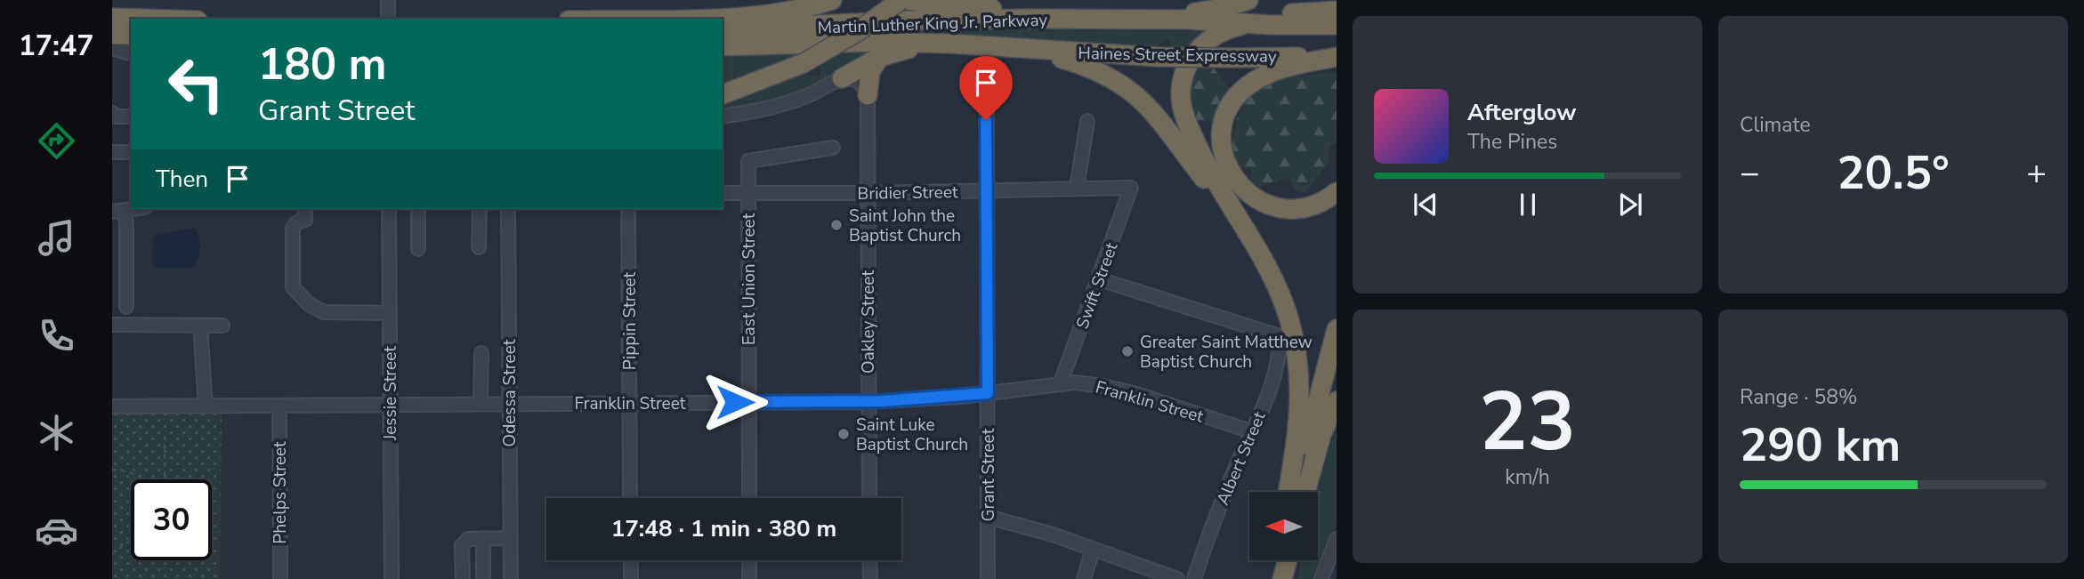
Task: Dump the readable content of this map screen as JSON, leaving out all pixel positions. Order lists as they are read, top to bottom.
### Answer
{
  "streets": {
    "highway": ["Martin Luther King Jr. Parkway", "Haines Street Expressway"],
    "street": [
      "Bridier Street",
      "East Union Street",
      "Swift Street",
      "Pippin Street",
      "Oakley Street",
      "Jessie Street",
      "Odessa Street",
      "Franklin Street",
      "Albert Street",
      "Grant Street",
      "Phelps Street"
    ]
  },
  "crossings": [
    ["Martin Luther King Jr. Parkway", "Haines Street Expressway"],
    ["Bridier Street", "East Union Street"],
    ["Bridier Street", "Swift Street"],
    ["Bridier Street", "Oakley Street"],
    ["Bridier Street", "Grant Street"],
    ["East Union Street", "Franklin Street"],
    ["Swift Street", "Franklin Street"],
    ["Pippin Street", "Franklin Street"],
    ["Oakley Street", "Franklin Street"],
    ["Jessie Street", "Franklin Street"],
    ["Odessa Street", "Franklin Street"],
    ["Franklin Street", "Albert Street"],
    ["Franklin Street", "Grant Street"],
    ["Franklin Street", "Phelps Street"]
  ],
  "places": ["Saint John the Baptist Church", "Greater Saint Matthew Baptist Church", "Saint Luke Baptist Church"],
  "north": "left",
  "page": {
    "tabs": "17:47",
    "tile": [
      "Climate",
      ["23", "km/h"],
      ["Range · 58%", "290 km"]
    ],
    "turn": ["180 m", "Grant Street"],
    "song": ["Afterglow", "The Pines"],
    "heat": ["−", "20.5°", "+"],
    "then": "Then",
    "limit": "30",
    "trip": "17:48 · 1 min · 380 m"
  }
}
